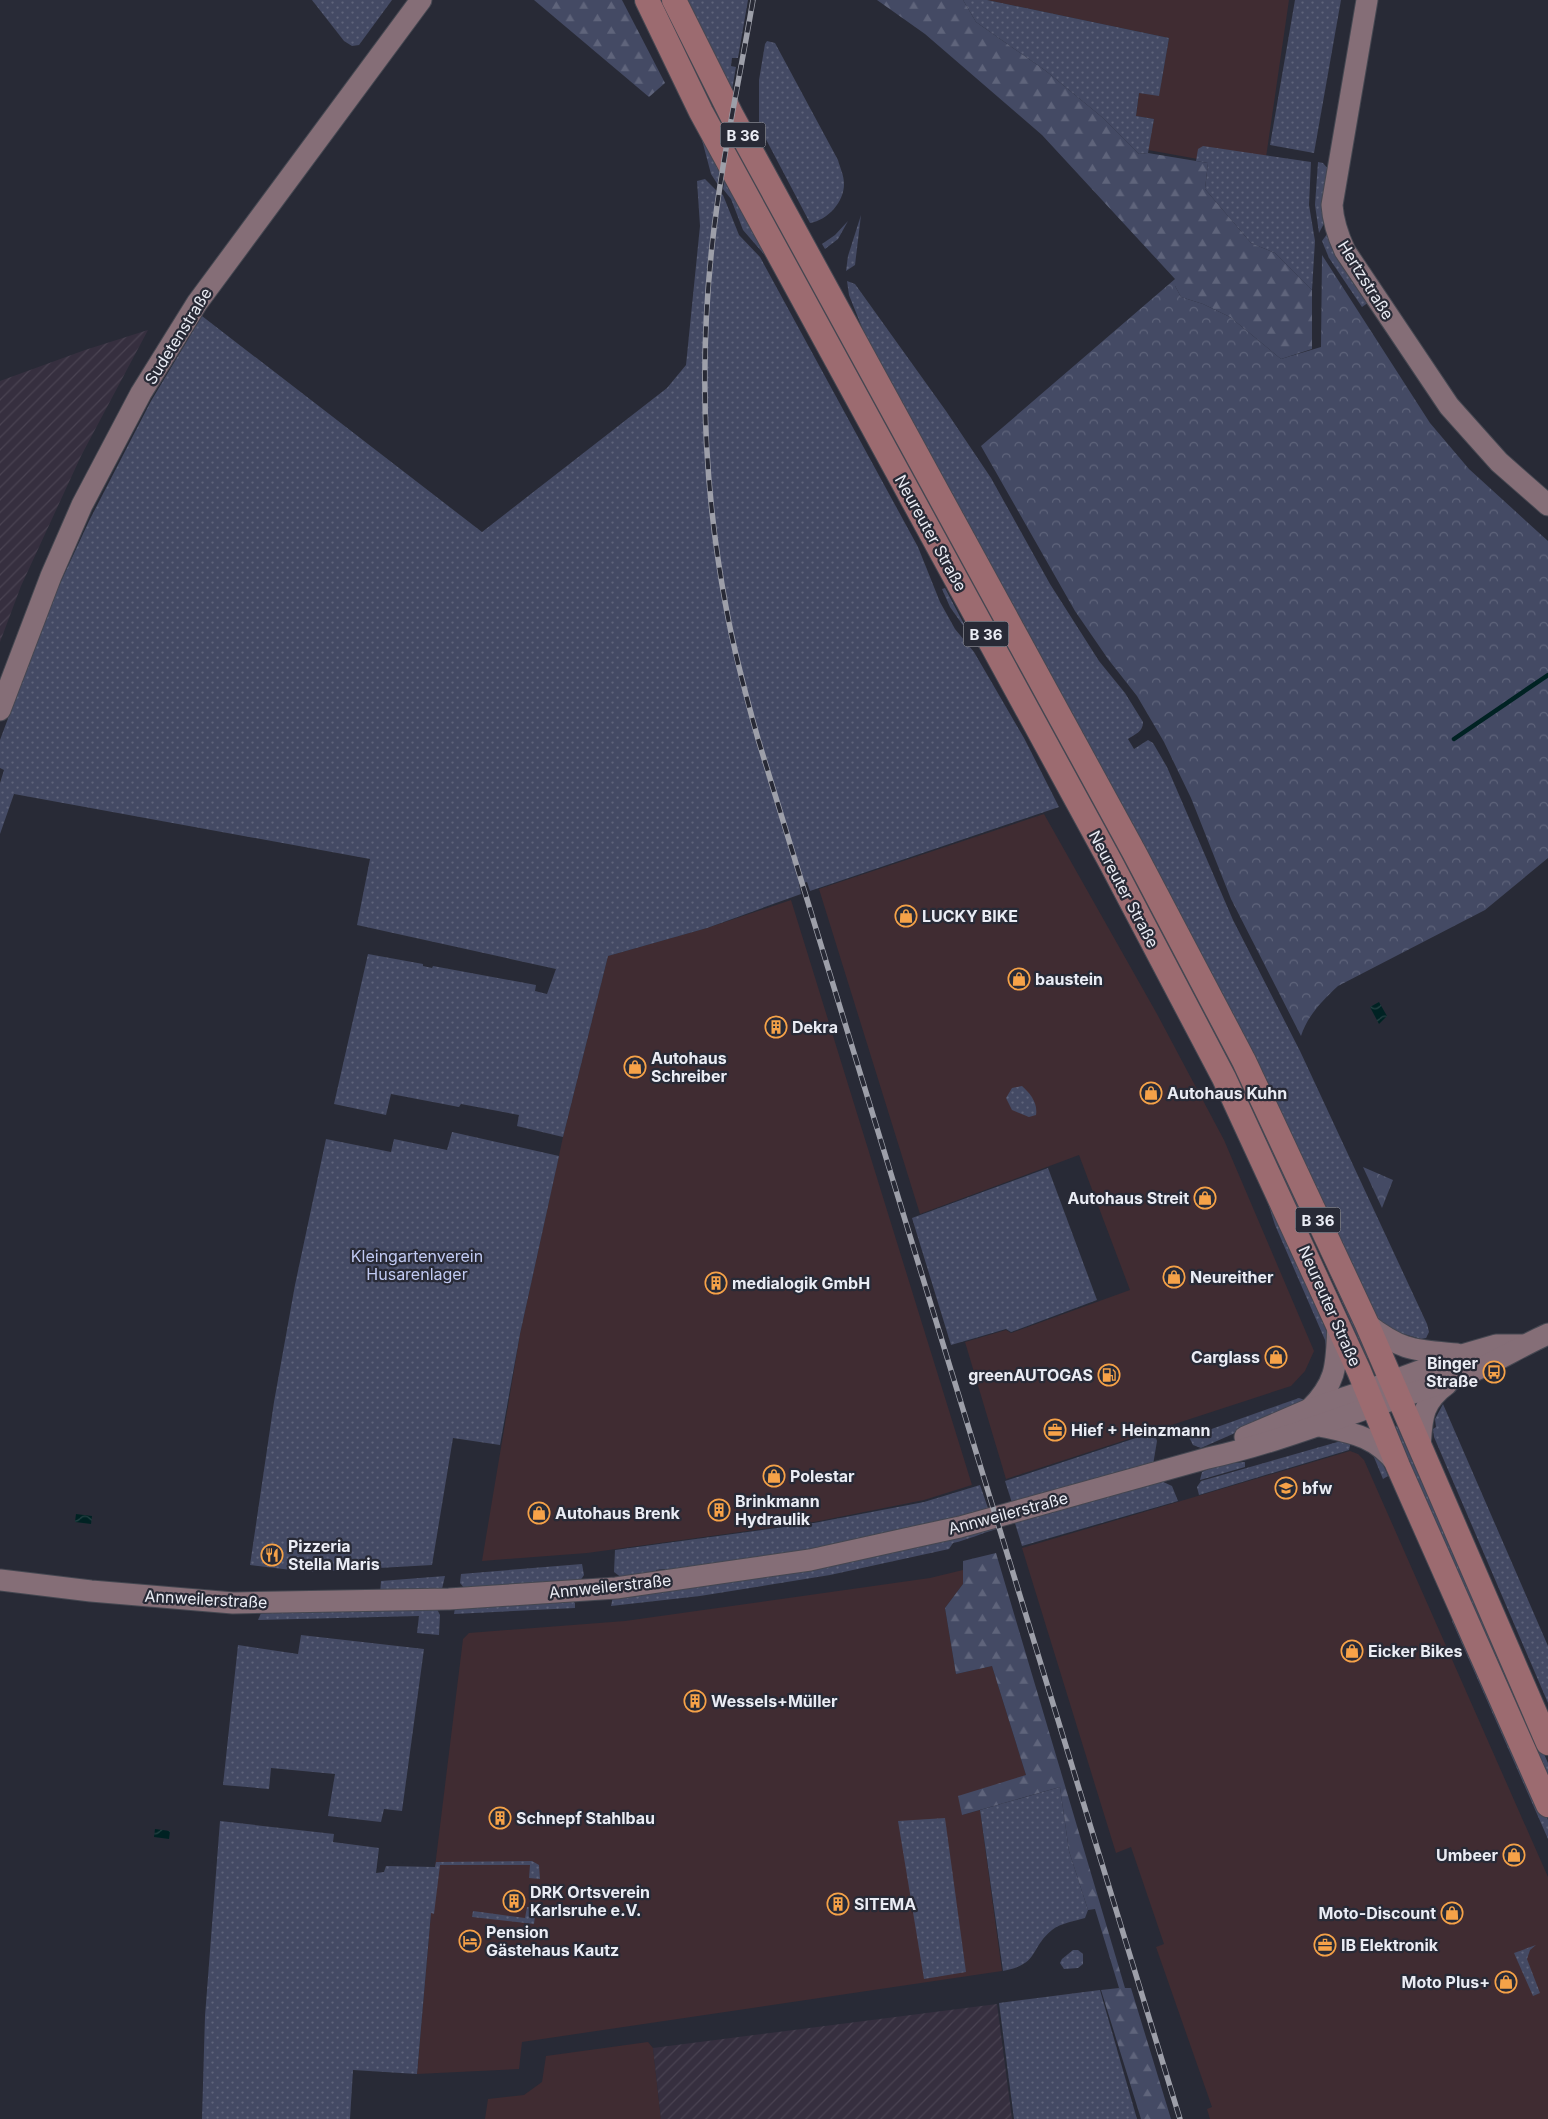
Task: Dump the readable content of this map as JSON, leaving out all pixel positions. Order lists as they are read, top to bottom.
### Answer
{
  "streets": {
    "main road": ["B 36", "Neureuter Straße"],
    "street": ["Hertzstraße", "Sudetenstraße", "Annweilerstraße"]
  },
  "crossings": [
    ["Neureuter Straße", "Annweilerstraße"]
  ],
  "parks": ["Kleingartenverein Husarenlager"],
  "places": {
    "shop": [
      "LUCKY BIKE",
      "baustein",
      "Autohaus Schreiber",
      "Autohaus Kuhn",
      "Autohaus Streit",
      "Neureither",
      "Carglass",
      "Polestar",
      "Autohaus Brenk",
      "Eicker Bikes",
      "Umbeer",
      "Moto-Discount",
      "Moto Plus+"
    ],
    "building": [
      "Dekra",
      "medialogik GmbH",
      "Brinkmann Hydraulik",
      "Wessels+Müller",
      "Schnepf Stahlbau",
      "DRK Ortsverein Karlsruhe e.V.",
      "SITEMA"
    ],
    "bus stop": ["Binger Straße"],
    "fuel station": ["greenAUTOGAS"],
    "office": ["Hief + Heinzmann", "IB Elektronik"],
    "school or university": ["bfw"],
    "restaurant": ["Pizzeria Stella Maris"],
    "hotel": ["Pension Gästehaus Kautz"]
  }
}
